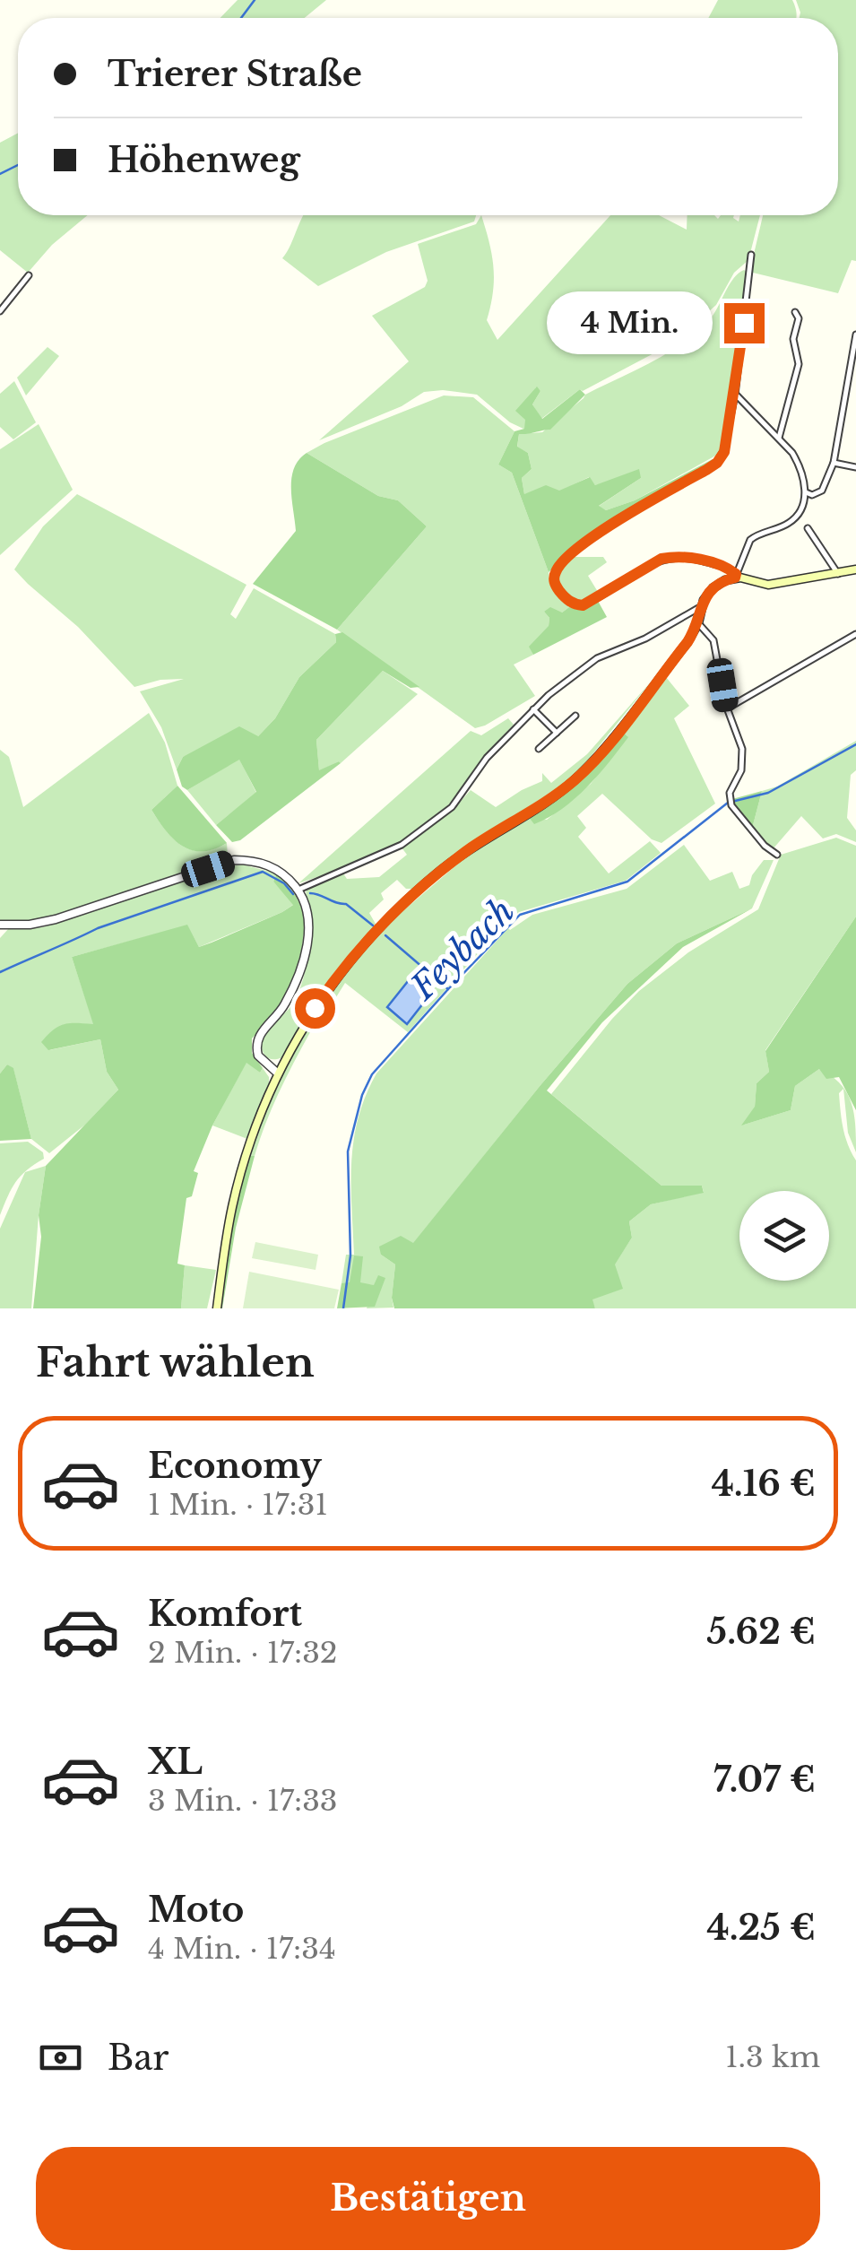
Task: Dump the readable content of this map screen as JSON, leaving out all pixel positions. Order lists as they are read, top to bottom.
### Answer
{
  "water": ["Feybach"],
  "page": {
    "banner": ["Trierer Straße", "Höhenweg"],
    "bubble": "4 Min.",
    "heading": "Fahrt wählen",
    "list": [
      {
        "name": "Economy",
        "note": "1 Min. · 17:31",
        "value": "4.16 €"
      },
      {
        "name": "Komfort",
        "note": "2 Min. · 17:32",
        "value": "5.62 €"
      },
      {
        "name": "XL",
        "note": "3 Min. · 17:33",
        "value": "7.07 €"
      },
      {
        "name": "Moto",
        "note": "4 Min. · 17:34",
        "value": "4.25 €"
      }
    ],
    "pay": ["Bar", "1.3 km"],
    "buttons": "Bestätigen"
  }
}
